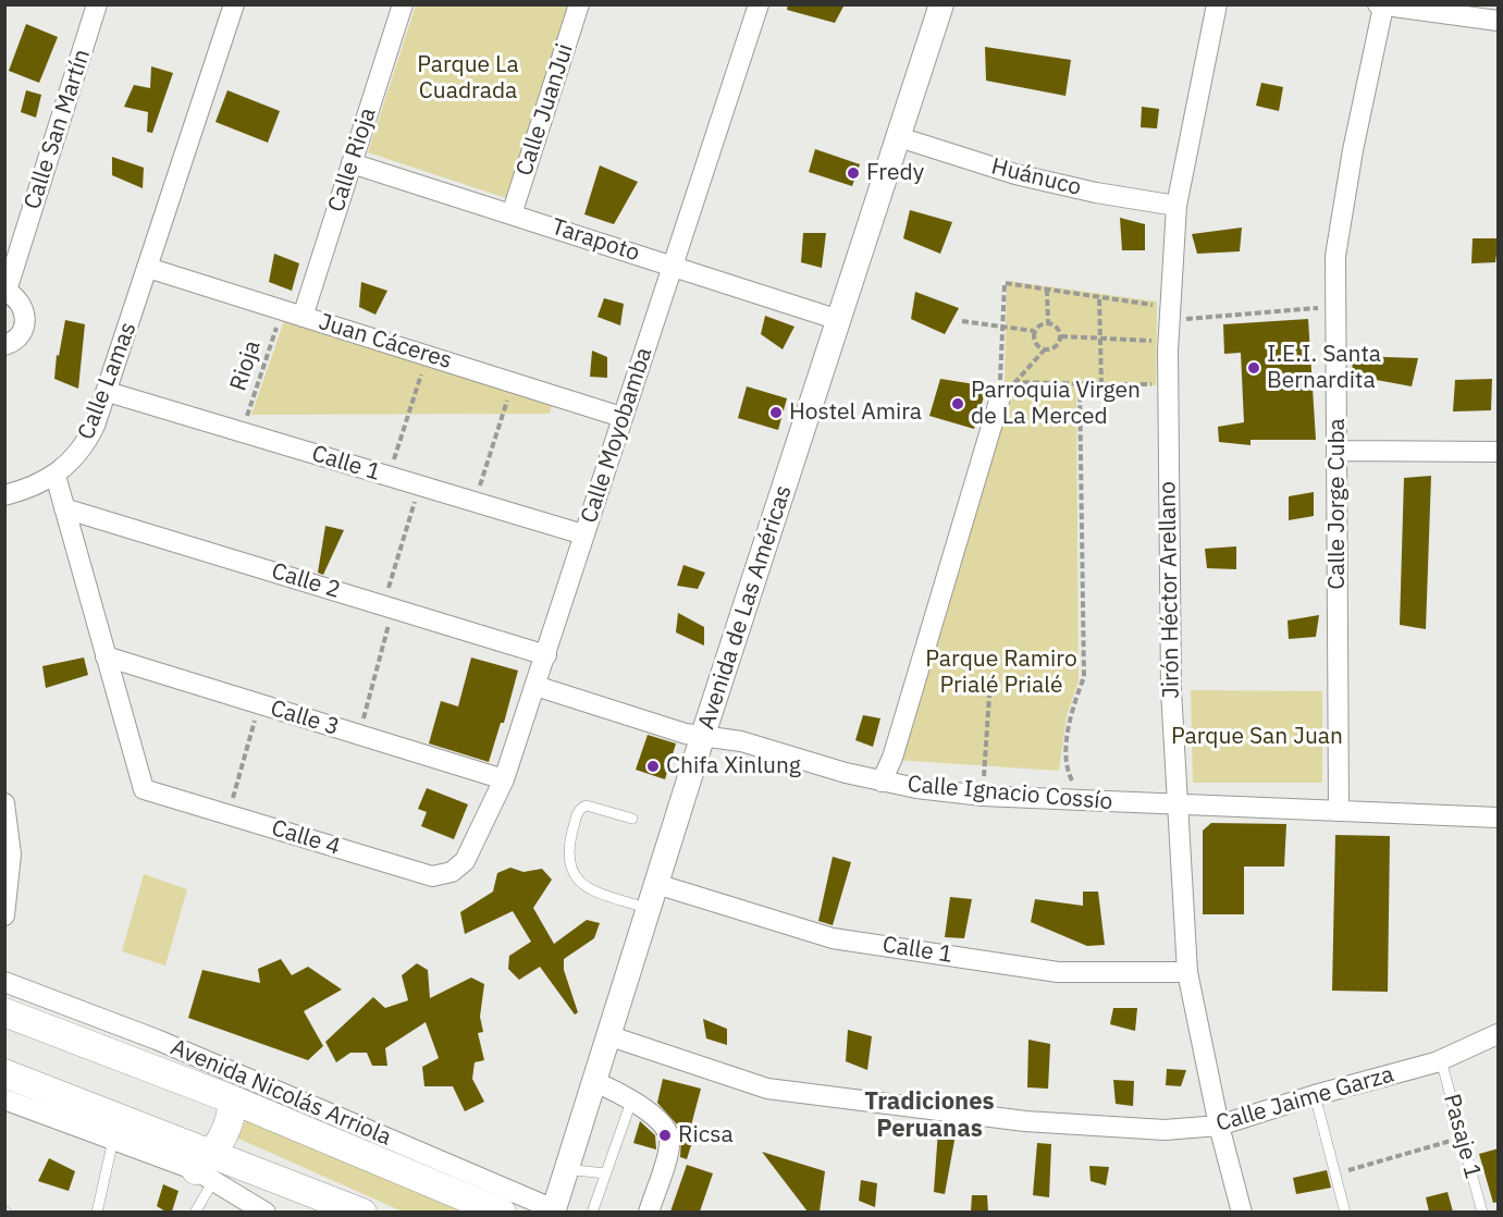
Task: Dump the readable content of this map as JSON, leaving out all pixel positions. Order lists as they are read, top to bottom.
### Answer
{
  "streets": {
    "main road": ["Avenida Nicolás Arriola"],
    "street": [
      "Calle JuanJui",
      "Calle San Martín",
      "Calle Rioja",
      "Huánuco",
      "Tarapoto",
      "Juan Cáceres",
      "Calle Lamas",
      "Calle Moyobamba",
      "Calle 1",
      "Calle Jorge Cuba",
      "Calle 2",
      "Jirón Héctor Arellano",
      "Avenida de Las Américas",
      "Calle 3",
      "Calle Ignacio Cossío",
      "Calle 4",
      "Calle Jaime Garza"
    ],
    "lane": ["Pasaje 1"],
    "path": ["Rioja"]
  },
  "crossings": [
    ["Calle JuanJui", "Tarapoto"],
    ["Calle Rioja", "Tarapoto"],
    ["Calle Rioja", "Juan Cáceres"],
    ["Huánuco", "Jirón Héctor Arellano"],
    ["Huánuco", "Avenida de Las Américas"],
    ["Tarapoto", "Calle Moyobamba"],
    ["Tarapoto", "Avenida de Las Américas"],
    ["Juan Cáceres", "Rioja"],
    ["Juan Cáceres", "Calle Lamas"],
    ["Juan Cáceres", "Calle Moyobamba"],
    ["Rioja", "Calle 1"],
    ["Calle Lamas", "Calle 1"],
    ["Calle Moyobamba", "Calle 1"],
    ["Calle Moyobamba", "Calle 2"],
    ["Calle Moyobamba", "Calle 3"],
    ["Calle Moyobamba", "Calle Ignacio Cossío"],
    ["Calle Moyobamba", "Calle 4"],
    ["Calle 1", "Jirón Héctor Arellano"],
    ["Calle 1", "Avenida de Las Américas"],
    ["Calle Jorge Cuba", "Calle Ignacio Cossío"],
    ["Jirón Héctor Arellano", "Calle Ignacio Cossío"],
    ["Jirón Héctor Arellano", "Calle Jaime Garza"],
    ["Avenida de Las Américas", "Calle Ignacio Cossío"],
    ["Avenida de Las Américas", "Avenida Nicolás Arriola"],
    ["Avenida de Las Américas", "Calle Jaime Garza"],
    ["Calle 3", "Calle 4"],
    ["Calle Jaime Garza", "Pasaje 1"]
  ],
  "districts": ["Tradiciones Peruanas"],
  "parks": ["Parque La Cuadrada", "Parque Ramiro Prialé Prialé", "Parque San Juan"],
  "places": [
    "Fredy",
    "I.E.I. Santa Bernardita",
    "Parroquia Virgen de La Merced",
    "Hostel Amira",
    "Chifa Xinlung",
    "Ricsa"
  ]
}
